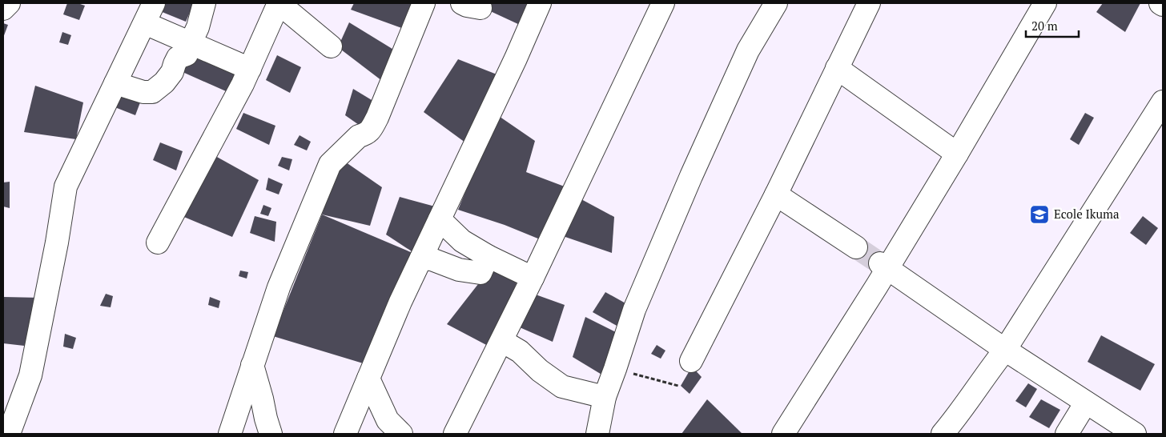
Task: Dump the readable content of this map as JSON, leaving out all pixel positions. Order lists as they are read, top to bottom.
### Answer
{
  "places": {
    "school or university": ["Ecole Ikuma"]
  },
  "scale_bar": "20 m"
}
